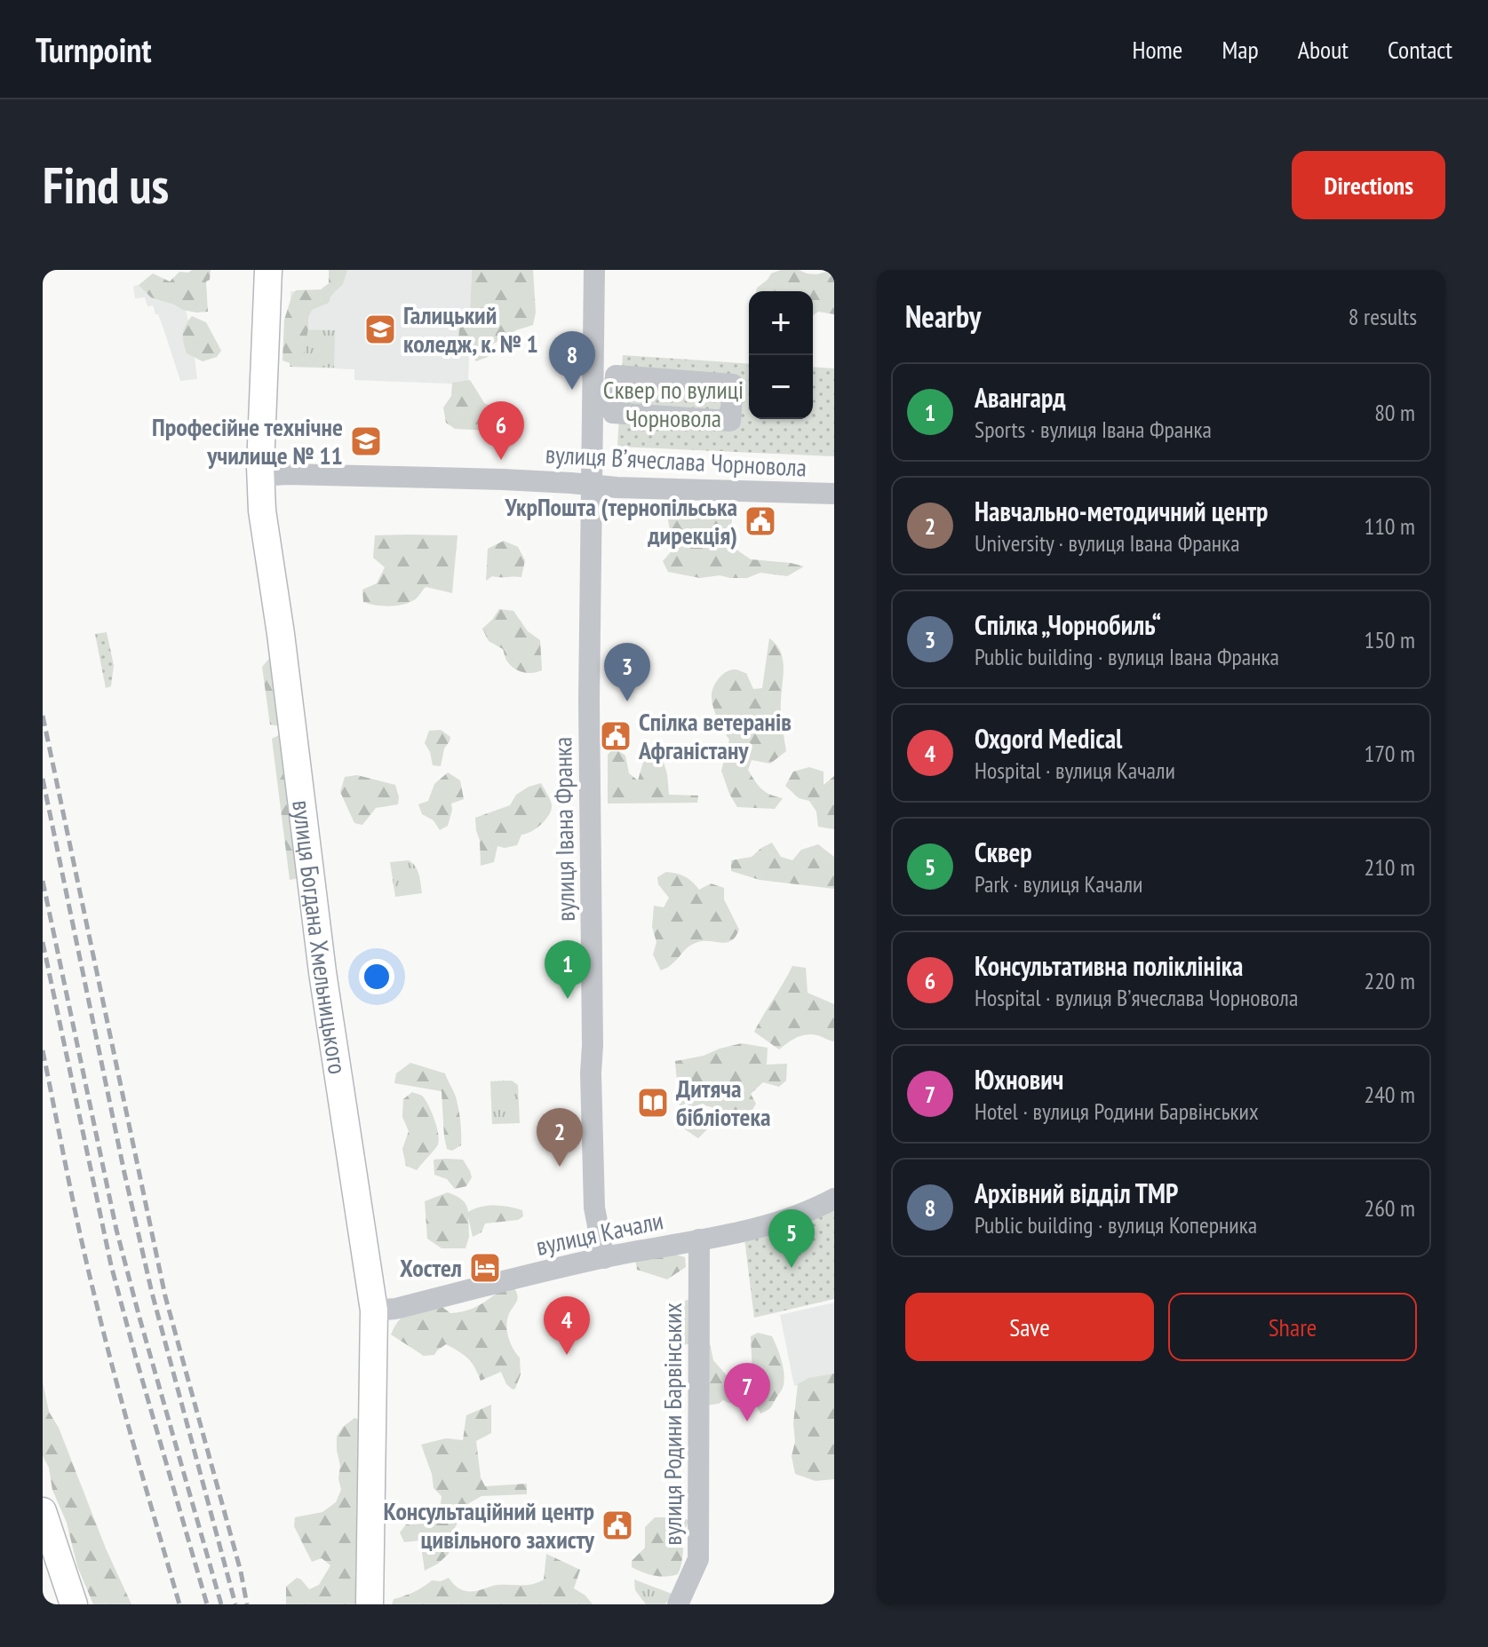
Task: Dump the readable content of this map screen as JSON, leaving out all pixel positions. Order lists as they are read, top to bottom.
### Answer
{
  "streets": {
    "main road": ["вулиця Богдана Хмельницького"],
    "street": [
      "вулиця Вʼячеслава Чорновола",
      "вулиця Івана Франка",
      "вулиця Качали",
      "вулиця Родини Барвінських"
    ]
  },
  "crossings": [
    ["вулиця Вʼячеслава Чорновола", "вулиця Івана Франка"],
    ["вулиця Вʼячеслава Чорновола", "вулиця Богдана Хмельницького"],
    ["вулиця Івана Франка", "вулиця Качали"],
    ["вулиця Богдана Хмельницького", "вулиця Качали"],
    ["вулиця Качали", "вулиця Родини Барвінських"]
  ],
  "parks": ["Сквер по вулиці Чорновола"],
  "places": {
    "school or university": ["Галицький коледж, к. № 1", "Професійне технічне училище № 11"],
    "public building": ["УкрПошта (тернопільська дирекція)", "Спілка ветеранів Афганістану", "Консультаційний центр цивільного захисту"],
    "library": ["Дитяча бібліотека"],
    "hotel": ["Хостел"]
  },
  "page": {
    "header": "Turnpoint",
    "nav": [
      "Home",
      "Map",
      "About",
      "Contact"
    ],
    "buttons": [
      "Directions",
      ["Save", "Share"]
    ],
    "title": "Find us",
    "heading": ["Nearby", "8 results"],
    "map_buttons": ["+", "−"],
    "pins": [
      "8",
      "6",
      "3",
      "1",
      "2",
      "5",
      "4",
      "7"
    ],
    "list": [
      {
        "mark": "1",
        "name": "Авангард",
        "note": "Sports · вулиця Івана Франка",
        "value": "80 m"
      },
      {
        "mark": "2",
        "name": "Навчально-методичний центр",
        "note": "University · вулиця Івана Франка",
        "value": "110 m"
      },
      {
        "mark": "3",
        "name": "Спілка „Чорнобиль“",
        "note": "Public building · вулиця Івана Франка",
        "value": "150 m"
      },
      {
        "mark": "4",
        "name": "Oxgord Medical",
        "note": "Hospital · вулиця Качали",
        "value": "170 m"
      },
      {
        "mark": "5",
        "name": "Сквер",
        "note": "Park · вулиця Качали",
        "value": "210 m"
      },
      {
        "mark": "6",
        "name": "Консультативна поліклініка",
        "note": "Hospital · вулиця Вʼячеслава Чорновола",
        "value": "220 m"
      },
      {
        "mark": "7",
        "name": "Юхнович",
        "note": "Hotel · вулиця Родини Барвінських",
        "value": "240 m"
      },
      {
        "mark": "8",
        "name": "Архівний відділ ТМР",
        "note": "Public building · вулиця Коперника",
        "value": "260 m"
      }
    ]
  }
}
